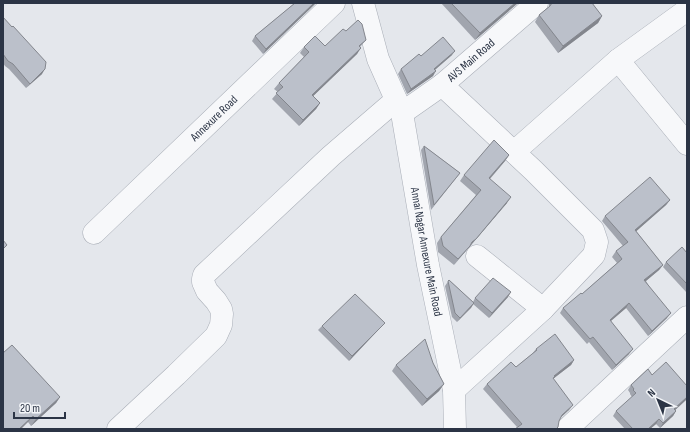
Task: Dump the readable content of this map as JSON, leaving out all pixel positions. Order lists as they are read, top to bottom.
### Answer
{
  "streets": {
    "street": ["AVS Main Road", "Annexure Road", "Annai Nagar Annexure Main Road"]
  },
  "crossings": [
    ["AVS Main Road", "Annai Nagar Annexure Main Road"]
  ],
  "scale_bar": "20 m",
  "north": "top left"
}
